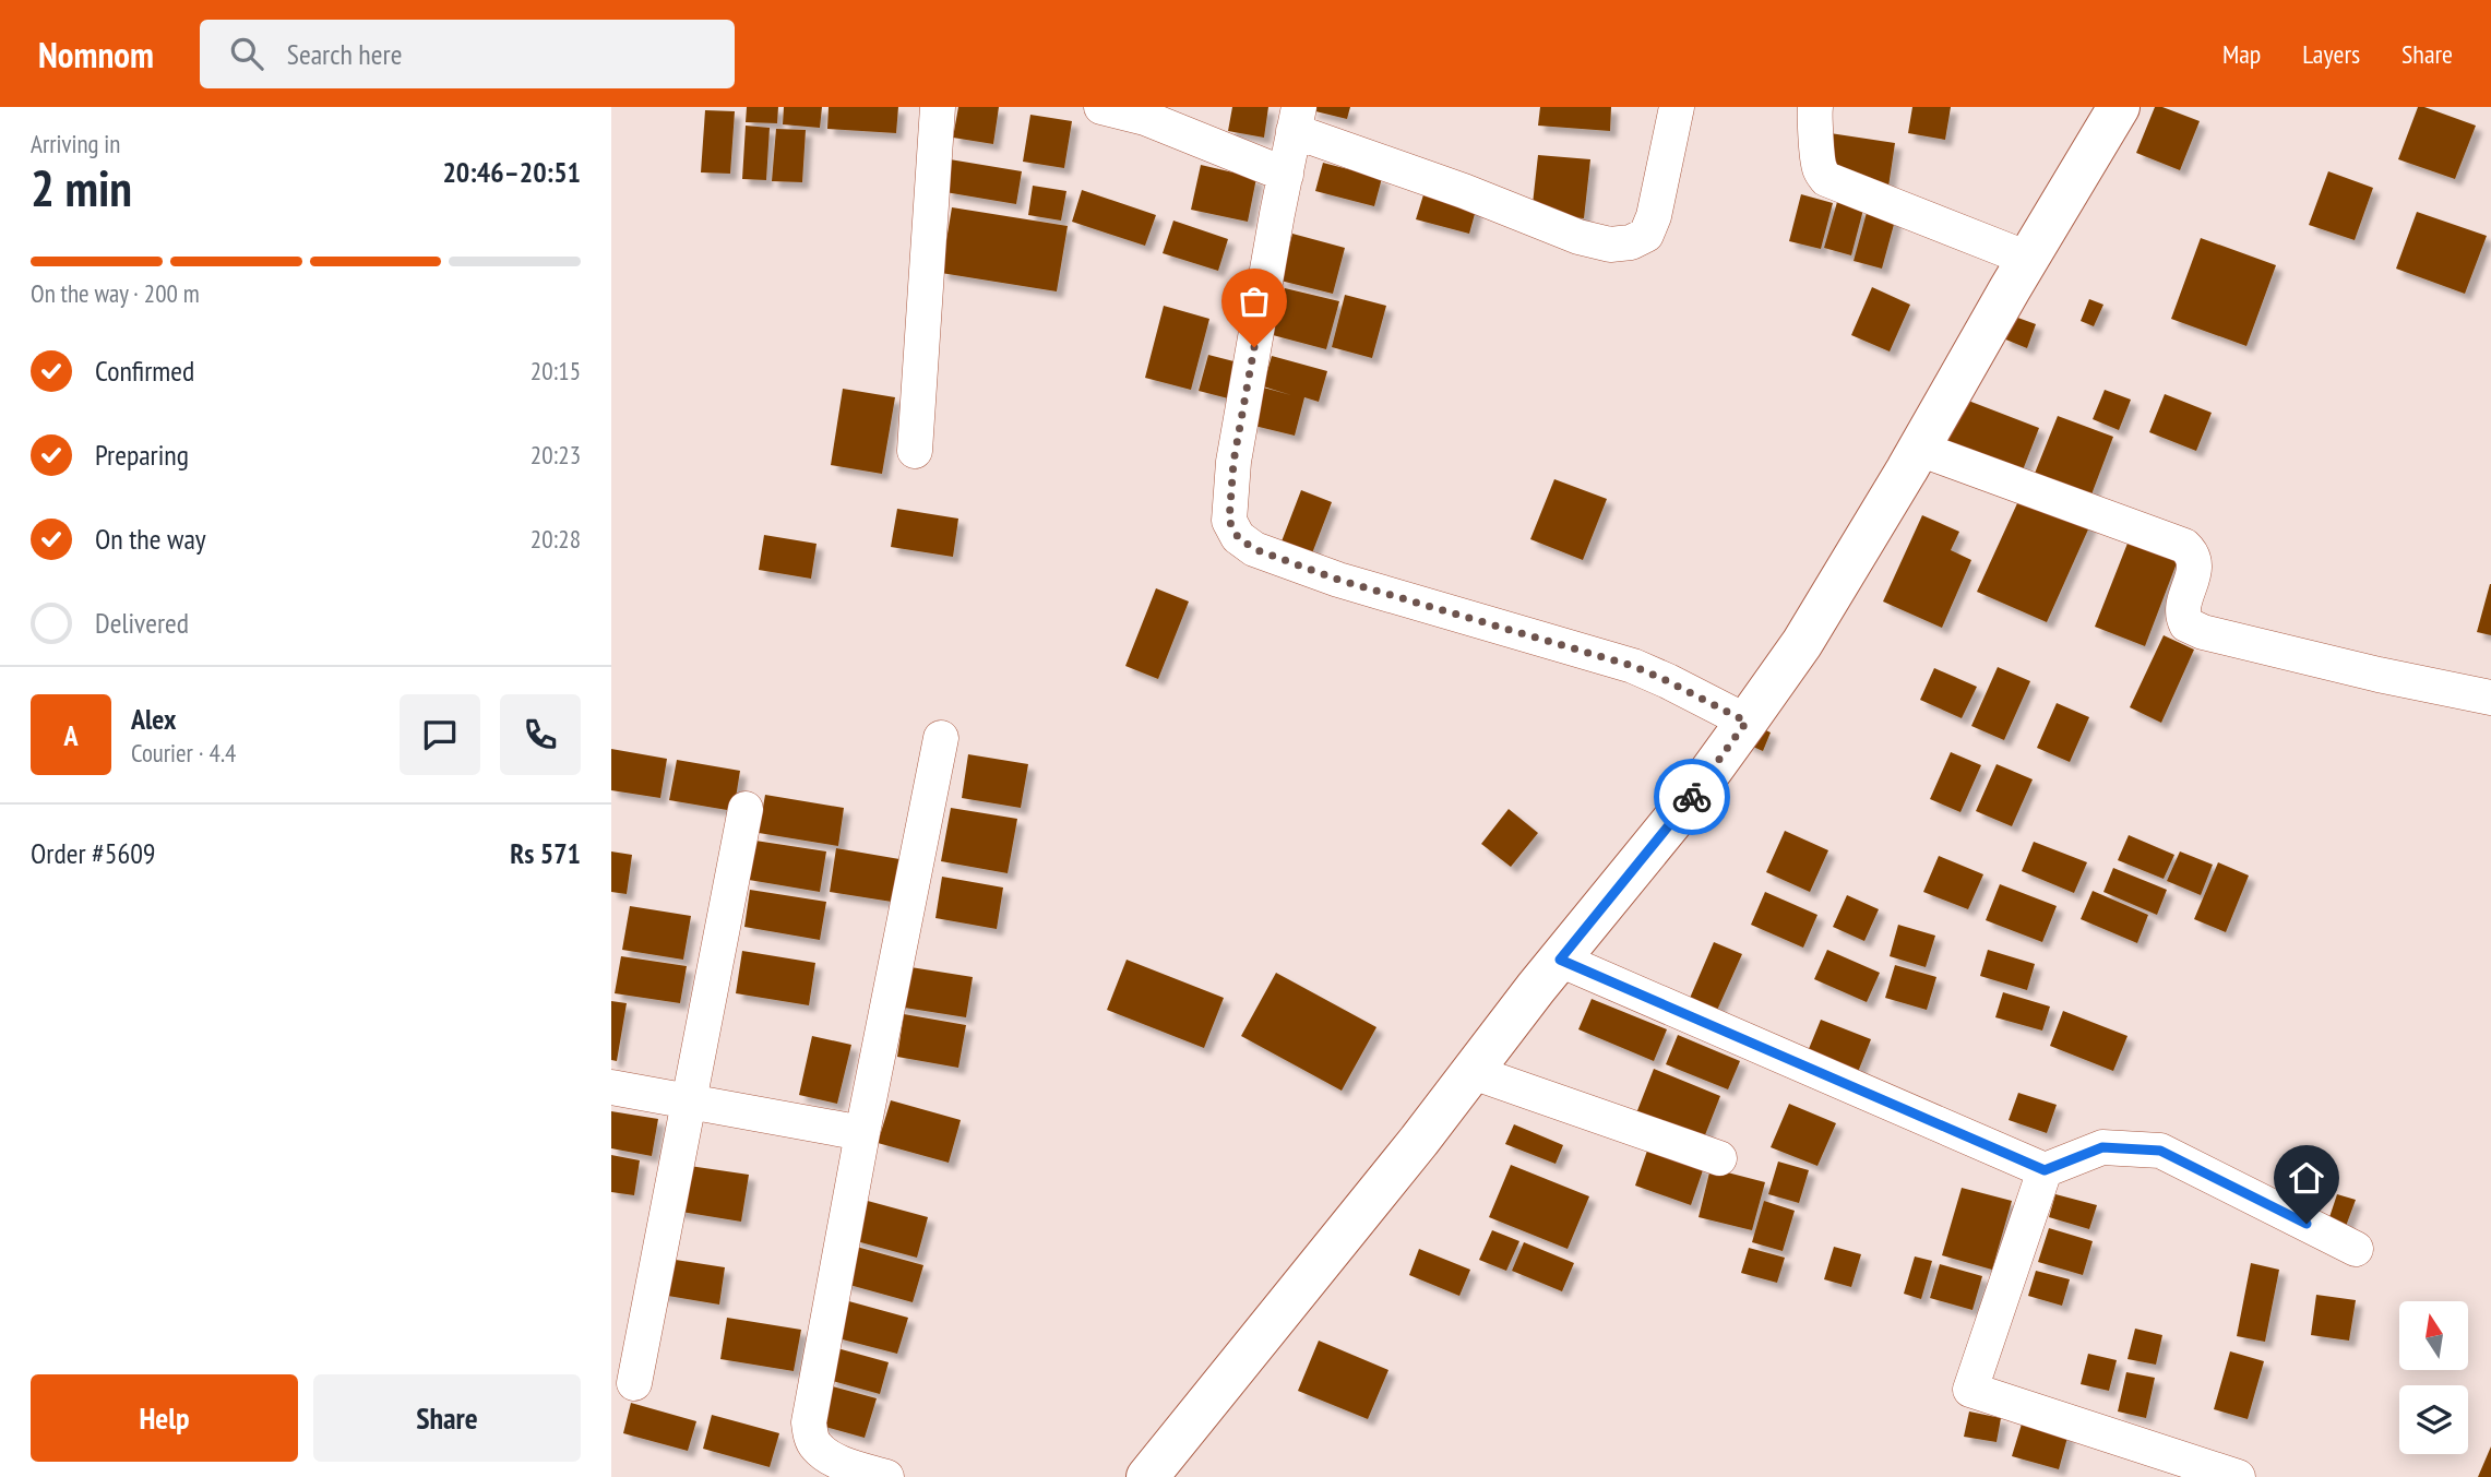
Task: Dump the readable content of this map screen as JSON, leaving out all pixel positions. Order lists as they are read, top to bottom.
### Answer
{
  "north": "top",
  "page": {
    "header": "Nomnom",
    "search": "Search here",
    "nav": ["Map", "Layers", "Share"],
    "heading": ["2 min", "Arriving in", "20:46–20:51"],
    "panel": [
      "Alex",
      "Courier · 4.4",
      "Order #5609",
      "Rs 571"
    ],
    "bar": "On the way · 200 m",
    "list": [
      ["Confirmed", "20:15"],
      ["Preparing", "20:23"],
      ["On the way", "20:28"],
      "Delivered"
    ],
    "round": "A",
    "buttons": ["Help", "Share"]
  }
}
